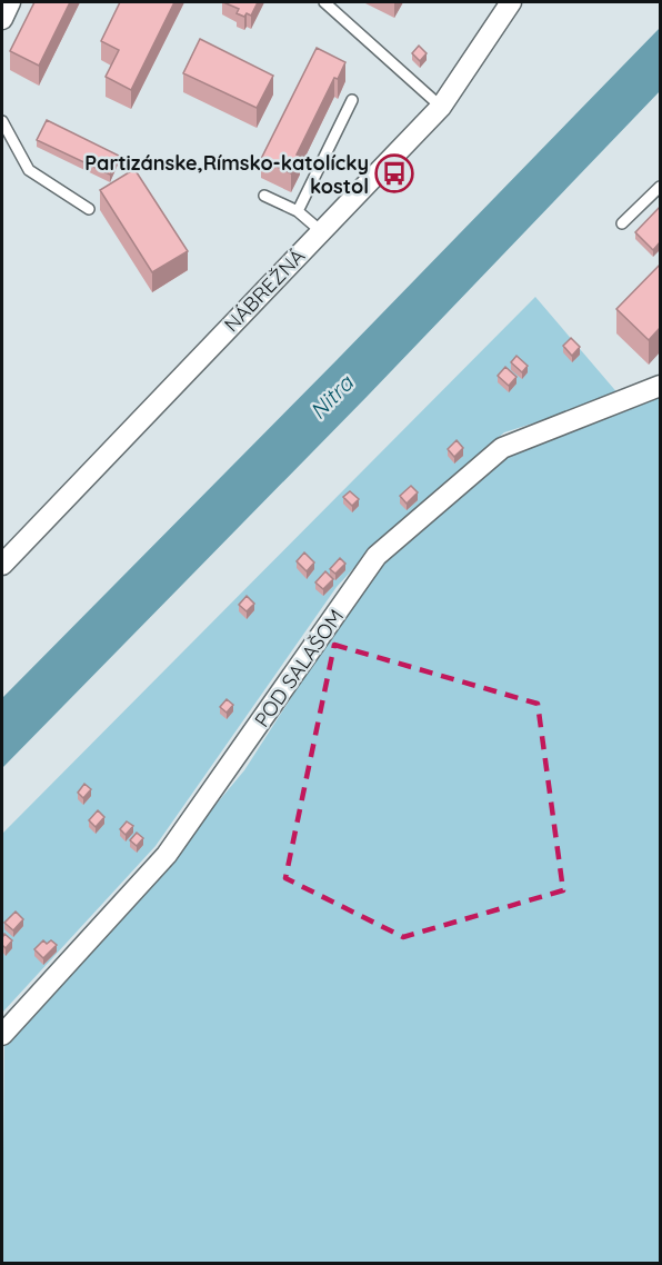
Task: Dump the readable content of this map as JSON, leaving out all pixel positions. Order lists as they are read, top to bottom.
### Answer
{
  "streets": {
    "street": ["NÁBREŽNÁ", "POD SALAŠOM"]
  },
  "water": ["Nitra"],
  "places": {
    "bus stop": ["Partizánske,Rímsko-katolícky kostol"]
  }
}
